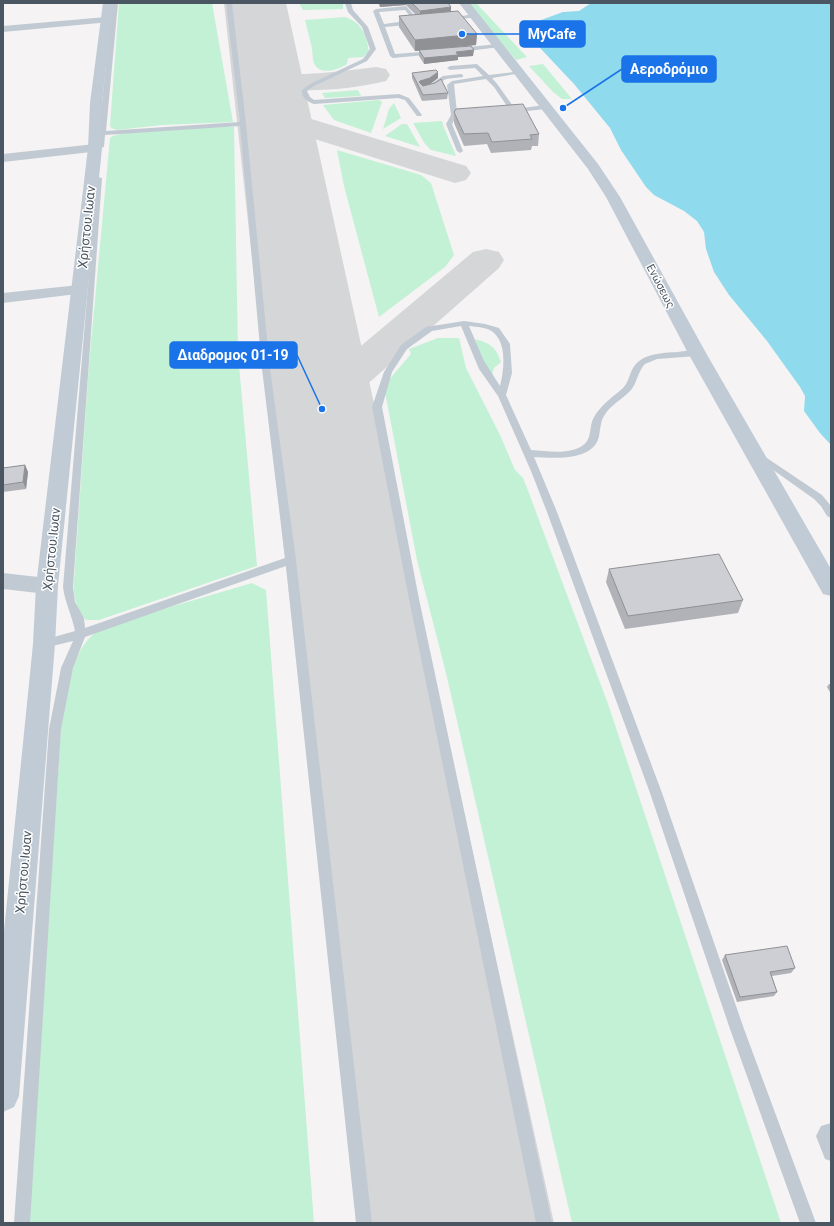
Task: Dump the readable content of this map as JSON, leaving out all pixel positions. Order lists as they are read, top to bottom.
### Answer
{
  "streets": {
    "street": ["Χρήστου.Ιωαν", "Ενώσεως"]
  },
  "places": ["MyCafe", "Αεροδρόμιο", "Διαδρομος 01-19"]
}
